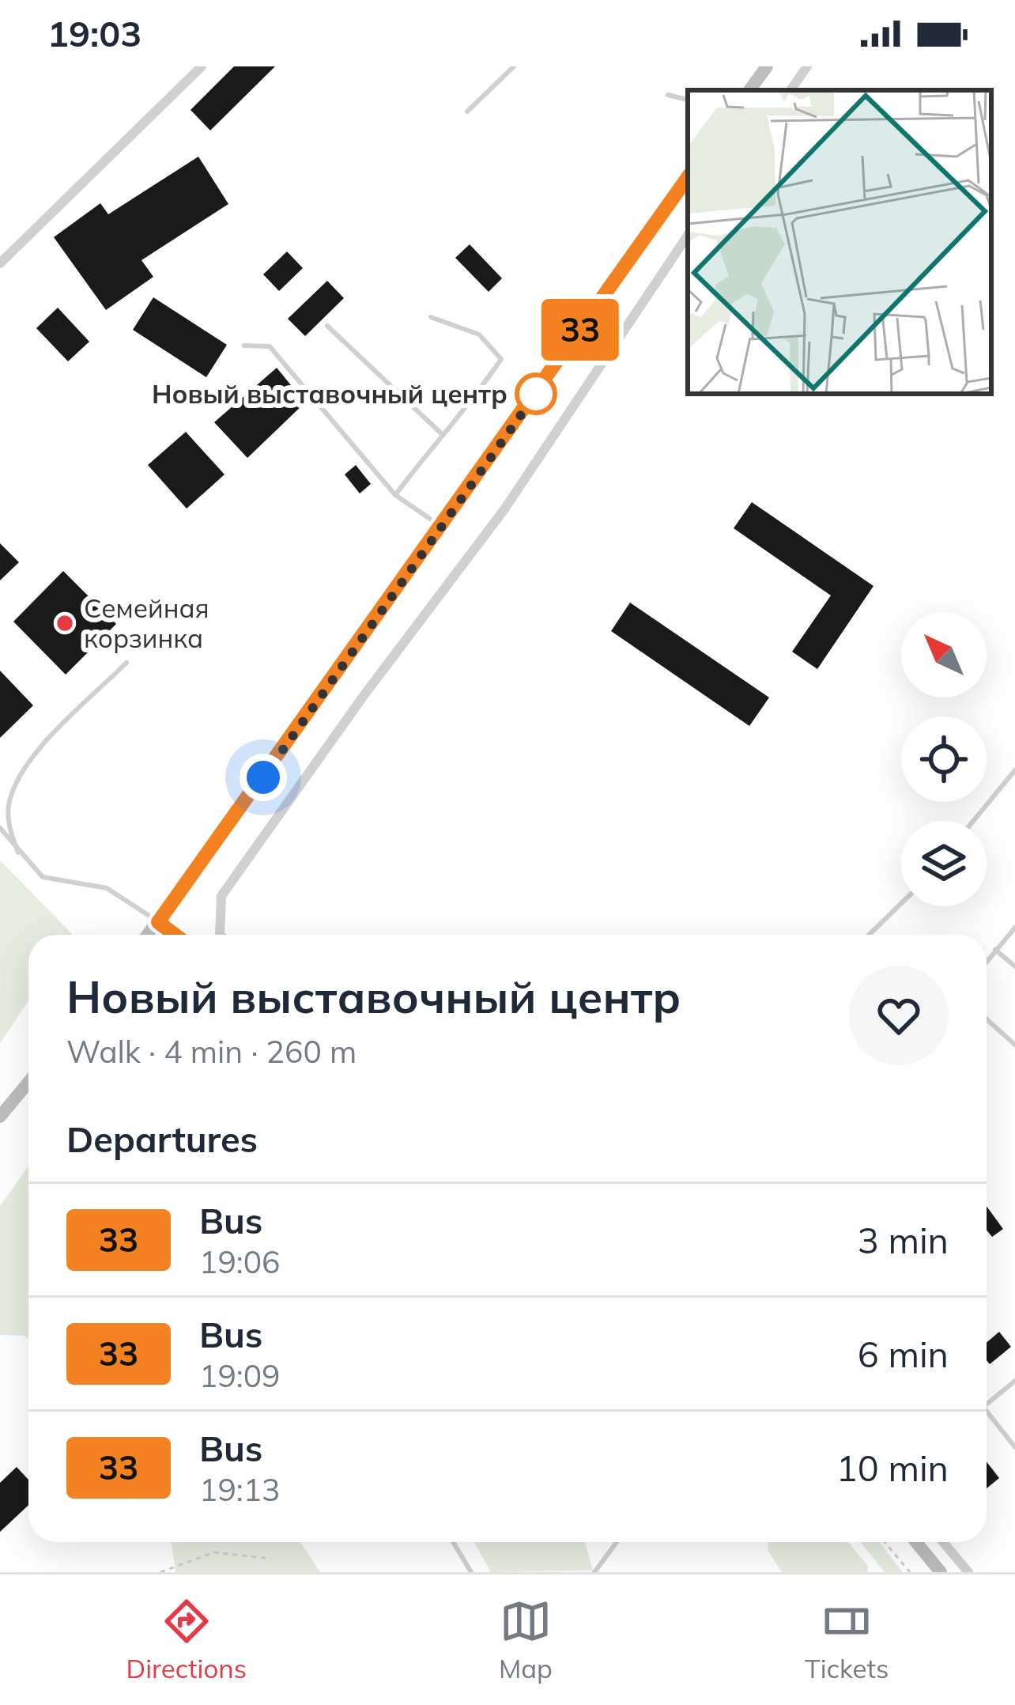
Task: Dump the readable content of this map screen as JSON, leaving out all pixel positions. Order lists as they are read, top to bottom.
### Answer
{
  "places": ["Новый выставочный центр", "Семейная корзинка"],
  "lines": ["bus line 33"],
  "north": "top left",
  "page": {
    "status": "19:03",
    "on_map": "33",
    "heading": [
      ["Новый выставочный центр", "Walk · 4 min · 260 m"],
      "Departures"
    ],
    "list": [
      {
        "mark": "33",
        "name": "Bus",
        "note": "19:06",
        "value": "3 min"
      },
      {
        "mark": "33",
        "name": "Bus",
        "note": "19:09",
        "value": "6 min"
      },
      {
        "mark": "33",
        "name": "Bus",
        "note": "19:13",
        "value": "10 min"
      }
    ],
    "tabs": ["Directions", "Map", "Tickets"]
  }
}
